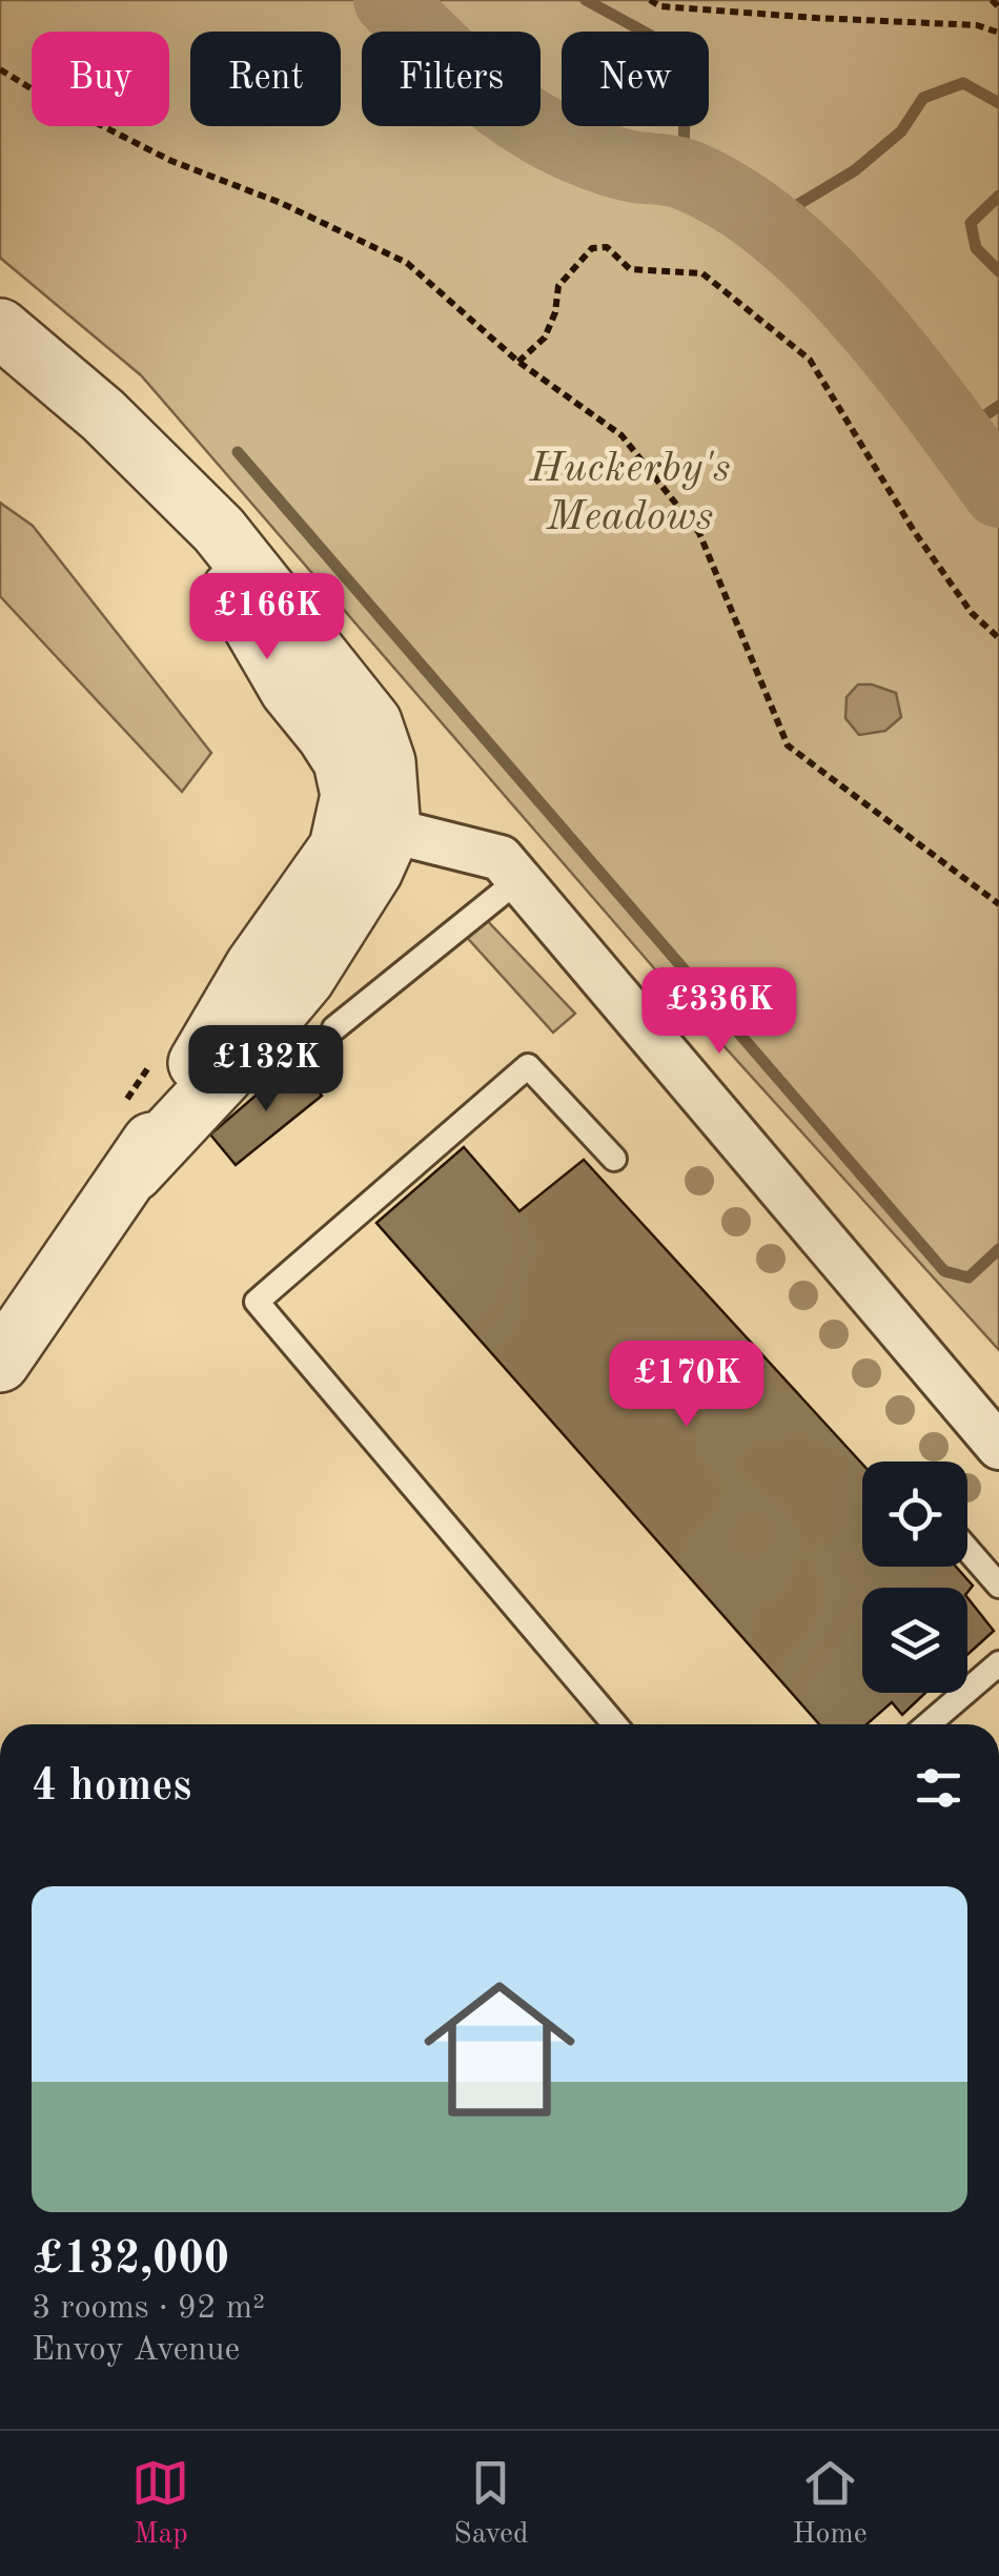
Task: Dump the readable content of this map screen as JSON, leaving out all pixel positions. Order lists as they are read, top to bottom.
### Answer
{
  "parks": ["Huckerby's Meadows"],
  "page": {
    "chip": [
      "Buy",
      "Rent",
      "Filters",
      "New"
    ],
    "price": [
      "£166K",
      "£336K",
      "£132K",
      "£170K"
    ],
    "heading": "4 homes",
    "list": [
      {
        "name": "£132,000",
        "note": "3 rooms · 92 m² · Envoy Avenue"
      }
    ],
    "tabs": ["Map", "Saved", "Home"]
  }
}
